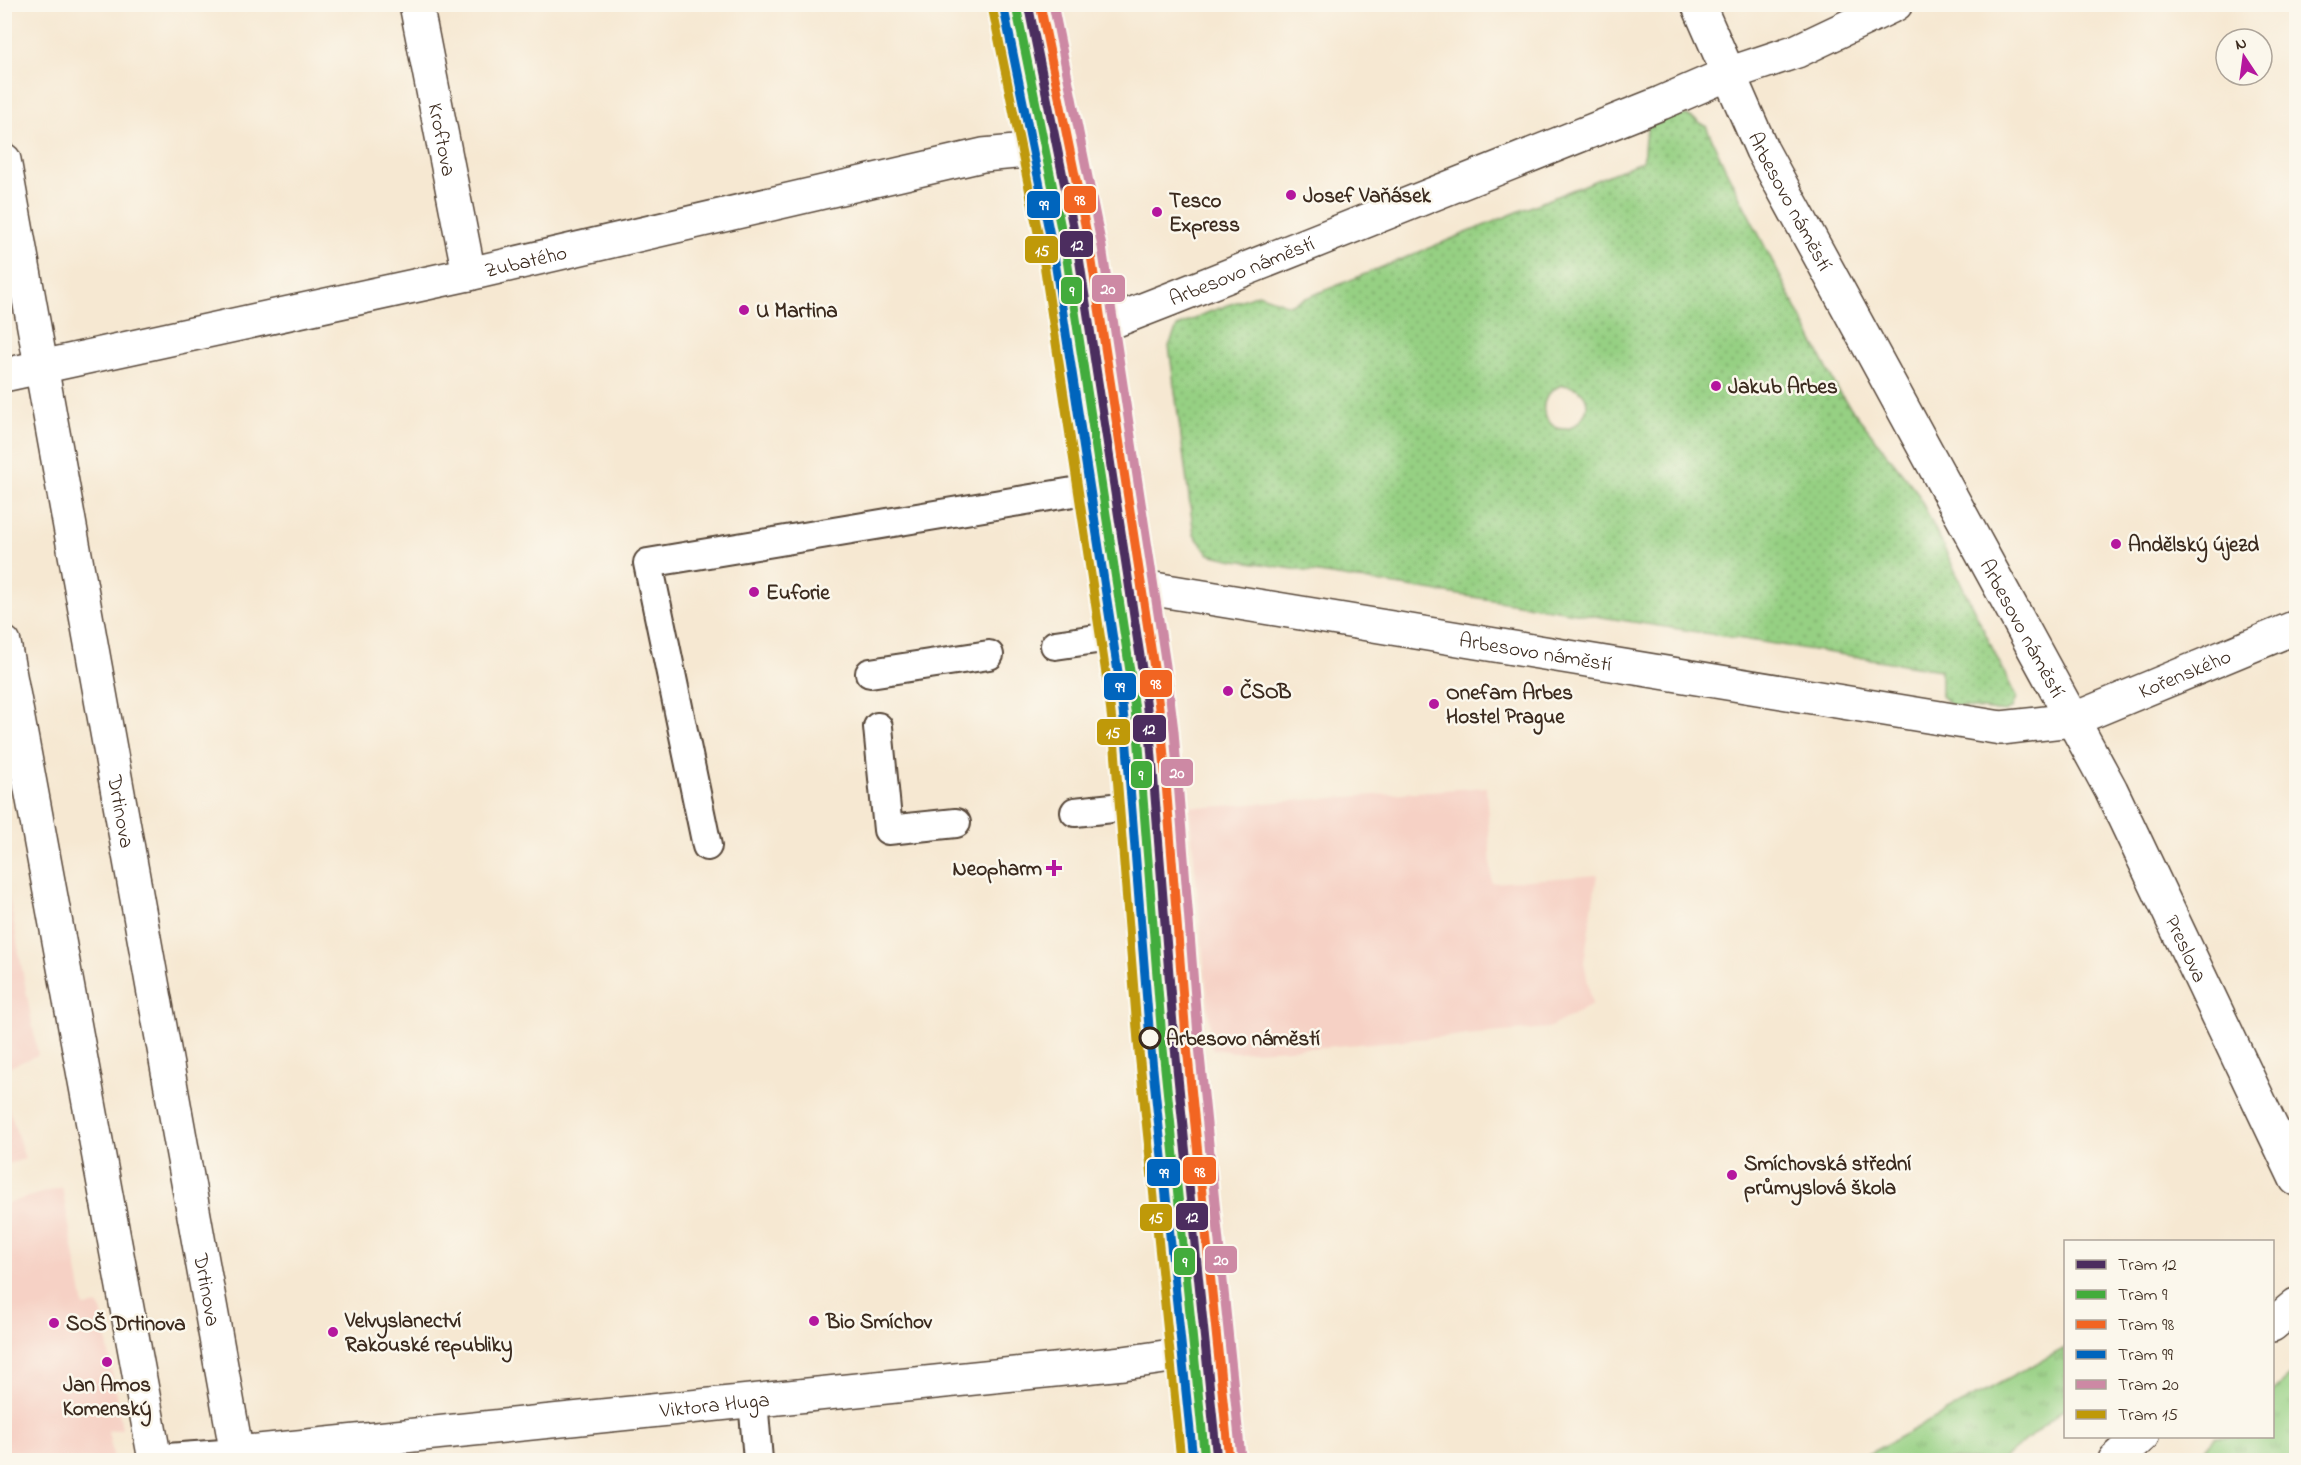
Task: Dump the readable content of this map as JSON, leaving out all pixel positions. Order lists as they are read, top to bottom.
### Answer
{
  "streets": {
    "street": [
      "Kroftova",
      "Arbesovo náměstí",
      "Zubatého",
      "Kořenského",
      "Drtinova",
      "Preslova",
      "Viktora Huga"
    ]
  },
  "crossings": [
    ["Kroftova", "Zubatého"],
    ["Arbesovo náměstí", "Kořenského"],
    ["Arbesovo náměstí", "Preslova"],
    ["Zubatého", "Drtinova"],
    ["Kořenského", "Preslova"],
    ["Drtinova", "Viktora Huga"]
  ],
  "places": {
    "other": [
      "Josef Vaňásek",
      "Tesco Express",
      "U Martina",
      "Jakub Arbes",
      "Andělský újezd",
      "Euforie",
      "ČSOB",
      "Onefam Arbes Hostel Prague",
      "Arbesovo náměstí",
      "Smíchovská střední průmyslová škola",
      "Bio Smíchov",
      "SOŠ Drtinova",
      "Velvyslanectví Rakouské republiky",
      "Jan Amos Komenský"
    ],
    "health": ["Neopharm"]
  },
  "lines": [
    "tram line 12",
    "tram line 98",
    "tram line 20",
    "tram line 9",
    "tram line 99",
    "tram line 15"
  ],
  "legend": [
    "Tram 12",
    "Tram 9",
    "Tram 98",
    "Tram 99",
    "Tram 20",
    "Tram 15"
  ],
  "north": "top"
}
